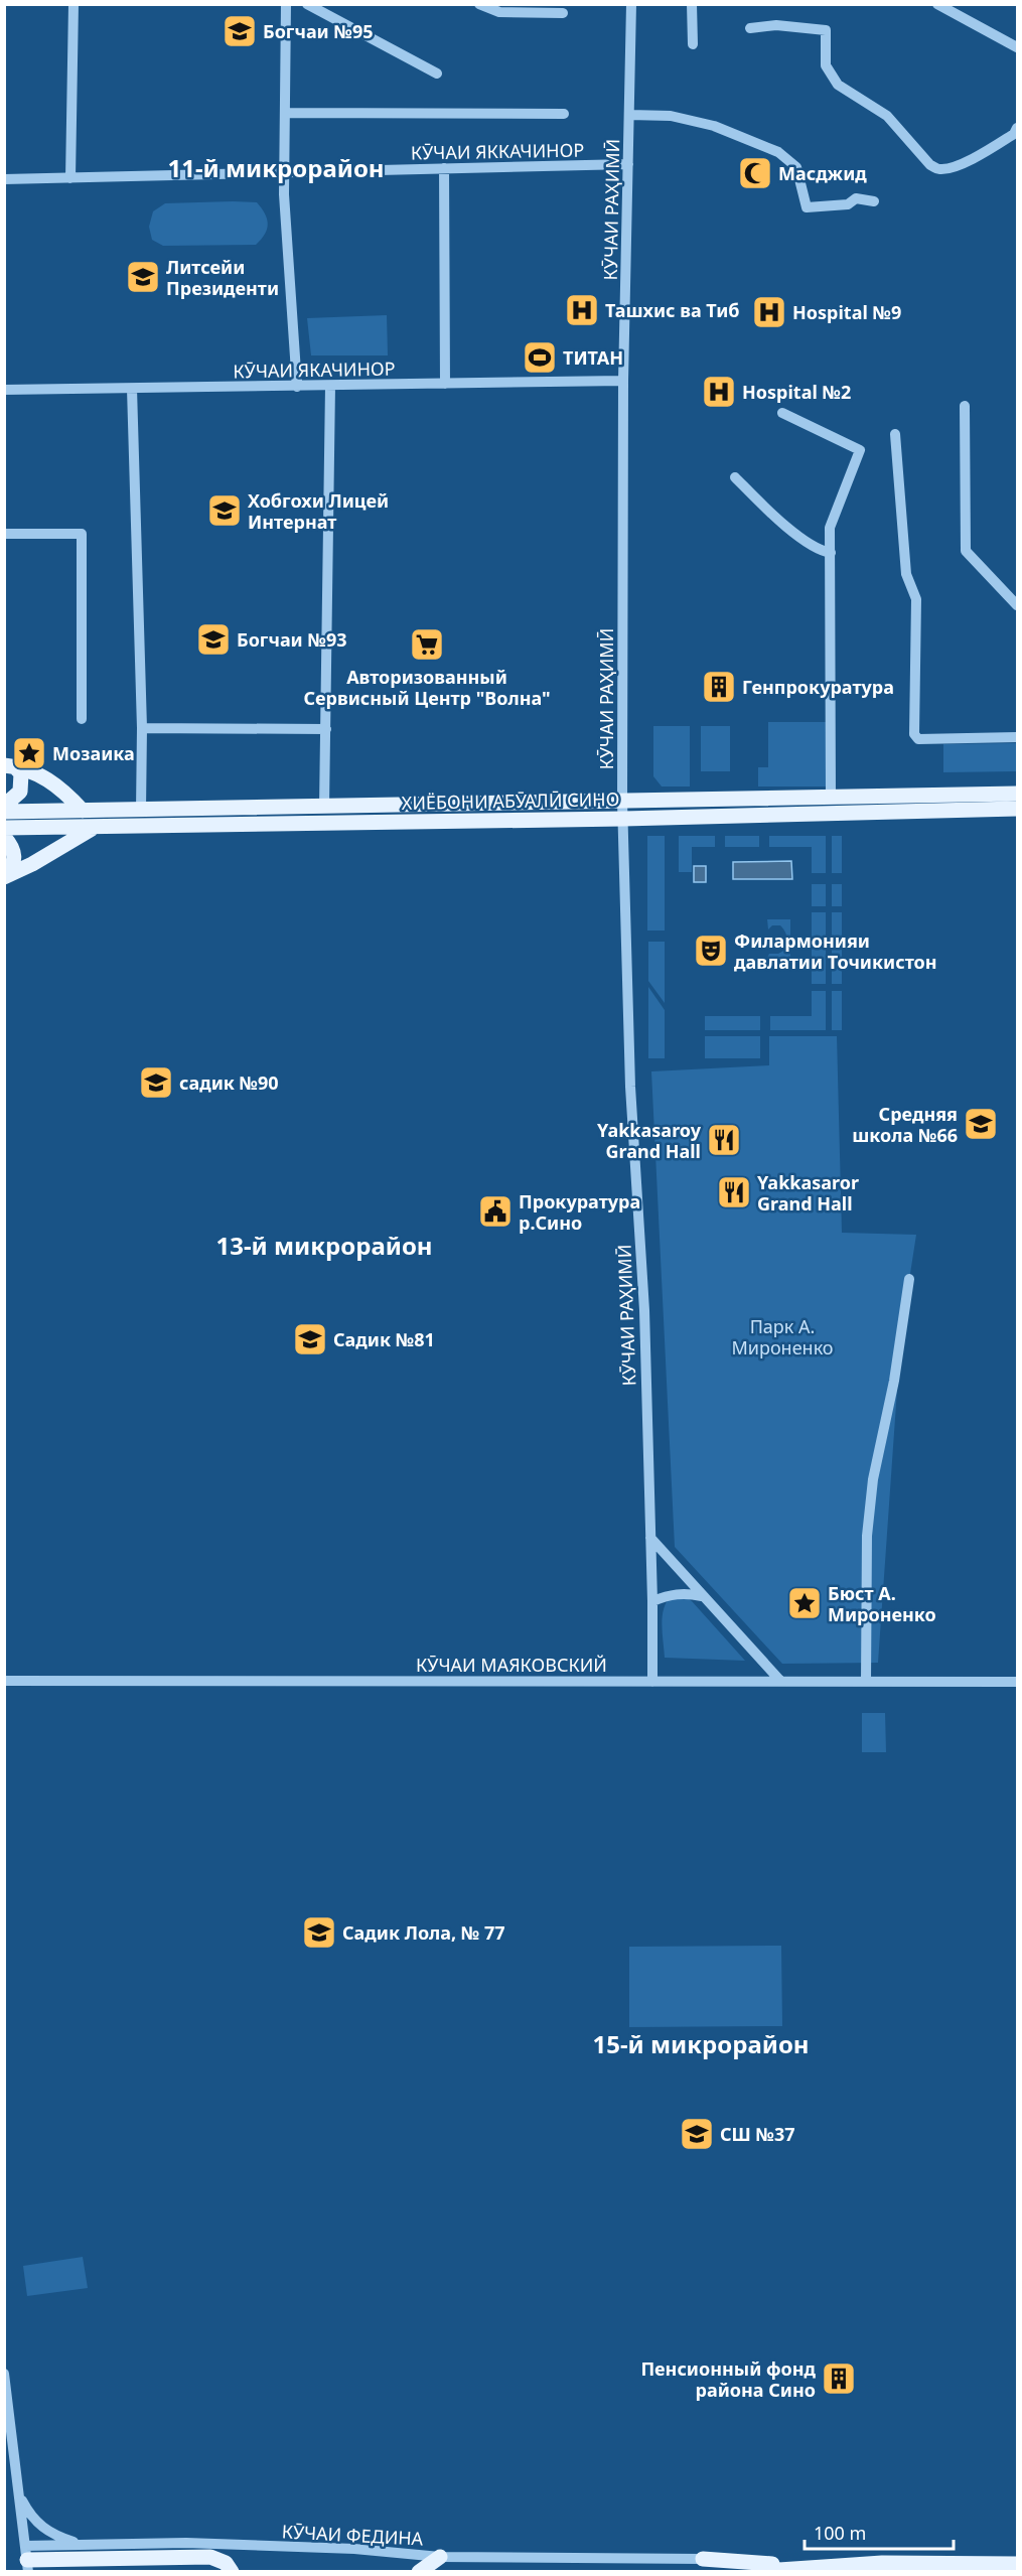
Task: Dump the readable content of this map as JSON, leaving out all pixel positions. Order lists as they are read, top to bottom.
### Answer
{
  "streets": {
    "main road": ["ХИЁБОНИ АБӮАЛӢ СИНО"],
    "street": [
      "КӮЧАИ ЯККАЧИНОР",
      "КӮЧАИ РАҲИМӢ",
      "КӮЧАИ ЯКАЧИНОР",
      "КӮЧАИ МАЯКОВСКИЙ",
      "КӮЧАИ ФЕДИНА"
    ]
  },
  "crossings": [
    ["КӮЧАИ ЯККАЧИНОР", "КӮЧАИ РАҲИМӢ"],
    ["КӮЧАИ РАҲИМӢ", "КӮЧАИ ЯКАЧИНОР"],
    ["КӮЧАИ РАҲИМӢ", "ХИЁБОНИ АБӮАЛӢ СИНО"],
    ["КӮЧАИ РАҲИМӢ", "КӮЧАИ МАЯКОВСКИЙ"]
  ],
  "districts": ["11-й микрорайон", "13-й микрорайон", "15-й микрорайон"],
  "parks": ["Парк А. Мироненко"],
  "places": {
    "school or university": [
      "Богчаи №95",
      "Литсейи Президенти",
      "Хобгохи Лицей Интернат",
      "Богчаи №93",
      "садик №90",
      "Средняя школа №66",
      "Садик №81",
      "Садик Лола, № 77",
      "СШ №37"
    ],
    "mosque": ["Масджид"],
    "hospital": ["Ташхис ва Тиб", "Hospital №9", "Hospital №2"],
    "sports": ["ТИТАН"],
    "supermarket": ["Авторизованный Сервисный Центр \"Волна\""],
    "building": ["Генпрокуратура", "Пенсионный фонд района Сино"],
    "place": ["Мозаика", "Бюст А. Мироненко"],
    "theatre": ["Филармонияи давлатии Точикистон"],
    "restaurant": ["Yakkasaroy Grand Hall", "Yakkasaror Grand Hall"],
    "public building": ["Прокуратура р.Сино"]
  },
  "scale_bar": "100 m"
}
